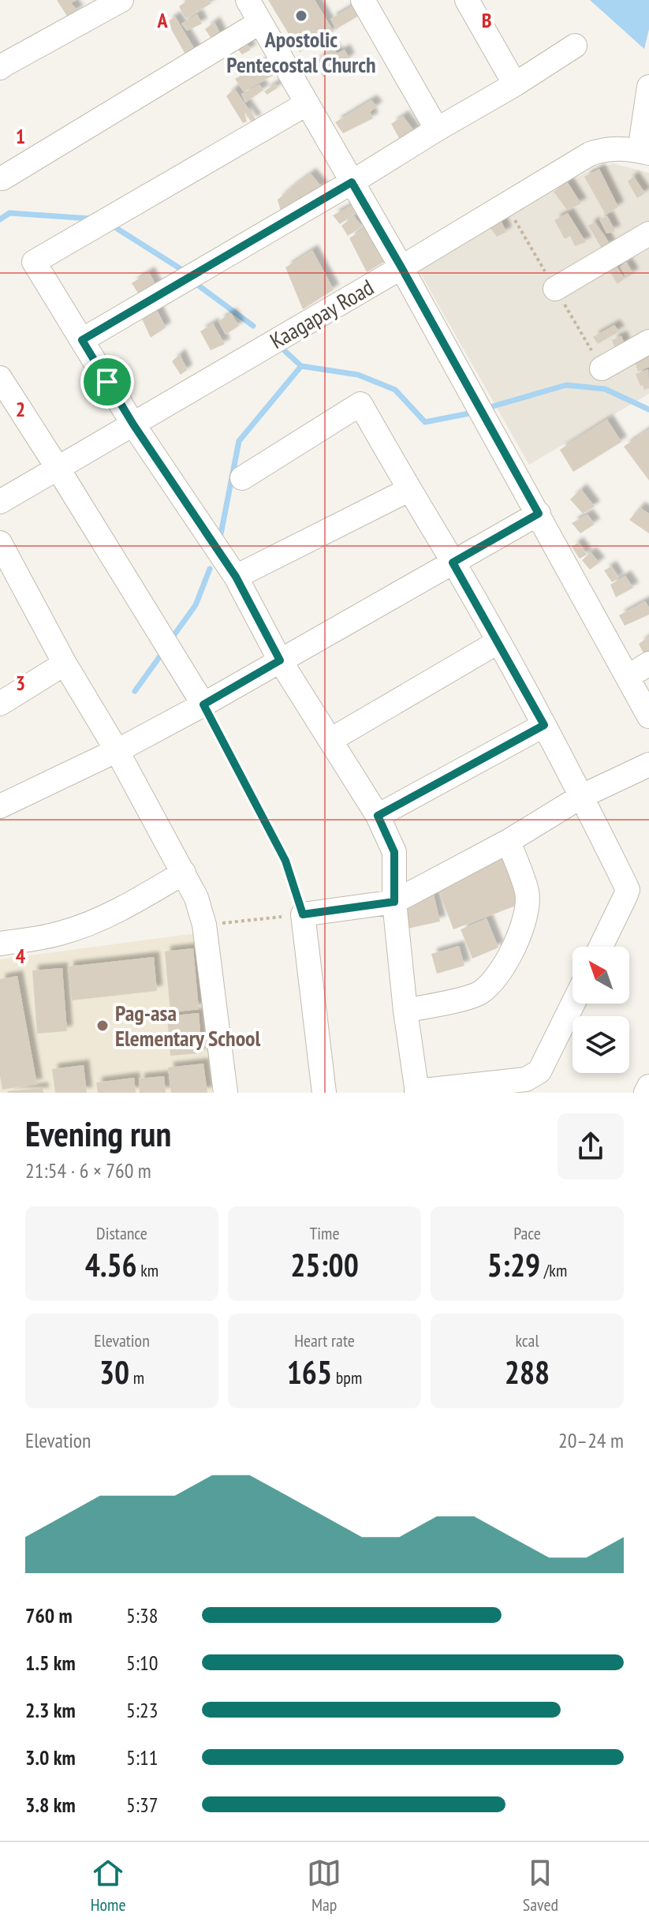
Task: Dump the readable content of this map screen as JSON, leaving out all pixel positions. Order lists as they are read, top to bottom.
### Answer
{
  "streets": {
    "street": ["Kaagapay Road"]
  },
  "places": ["Apostolic Pentecostal Church", "Pag-asa Elementary School"],
  "north": "top left",
  "page": {
    "heading": ["Evening run", "21:54 · 6 × 760 m"],
    "stats": [
      ["Distance", "4.56 km"],
      ["Time", "25:00"],
      ["Pace", "5:29 /km"],
      ["Elevation", "30 m"],
      ["Heart rate", "165 bpm"],
      ["kcal", "288"]
    ],
    "chart": ["Elevation", "20–24 m"],
    "list": [
      {
        "name": "760 m",
        "note": "5:38"
      },
      {
        "name": "1.5 km",
        "note": "5:10"
      },
      {
        "name": "2.3 km",
        "note": "5:23"
      },
      {
        "name": "3.0 km",
        "note": "5:11"
      },
      {
        "name": "3.8 km",
        "note": "5:37"
      }
    ],
    "tabs": ["Home", "Map", "Saved"]
  },
  "grid": {
    "columns": ["A", "B"],
    "rows": [
      "1",
      "2",
      "3",
      "4"
    ]
  }
}
